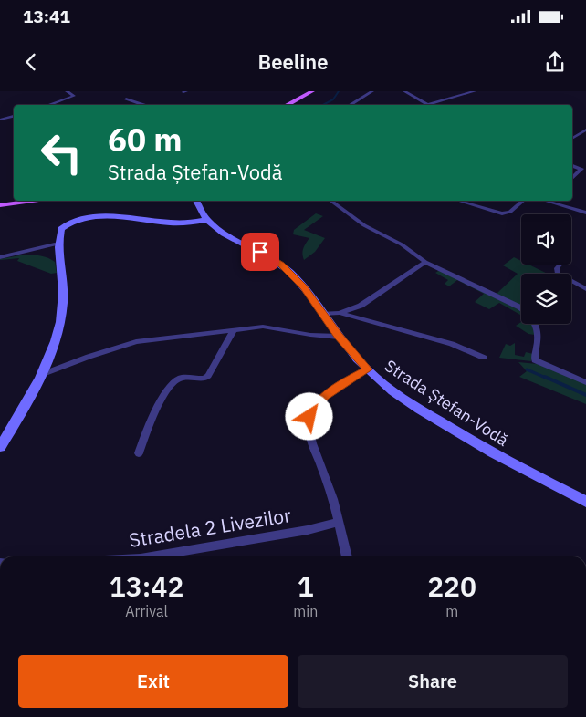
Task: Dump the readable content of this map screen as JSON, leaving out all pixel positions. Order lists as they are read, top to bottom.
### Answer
{
  "streets": {
    "street": ["Strada Ștefan-Vodă", "Stradela 2 Livezilor"]
  },
  "page": {
    "status": "13:41",
    "header": "Beeline",
    "turn": ["60 m", "Strada Ștefan-Vodă"],
    "eta": [
      "13:42",
      "Arrival",
      "1",
      "min",
      "220",
      "m"
    ],
    "buttons": ["Exit", "Share"]
  }
}
